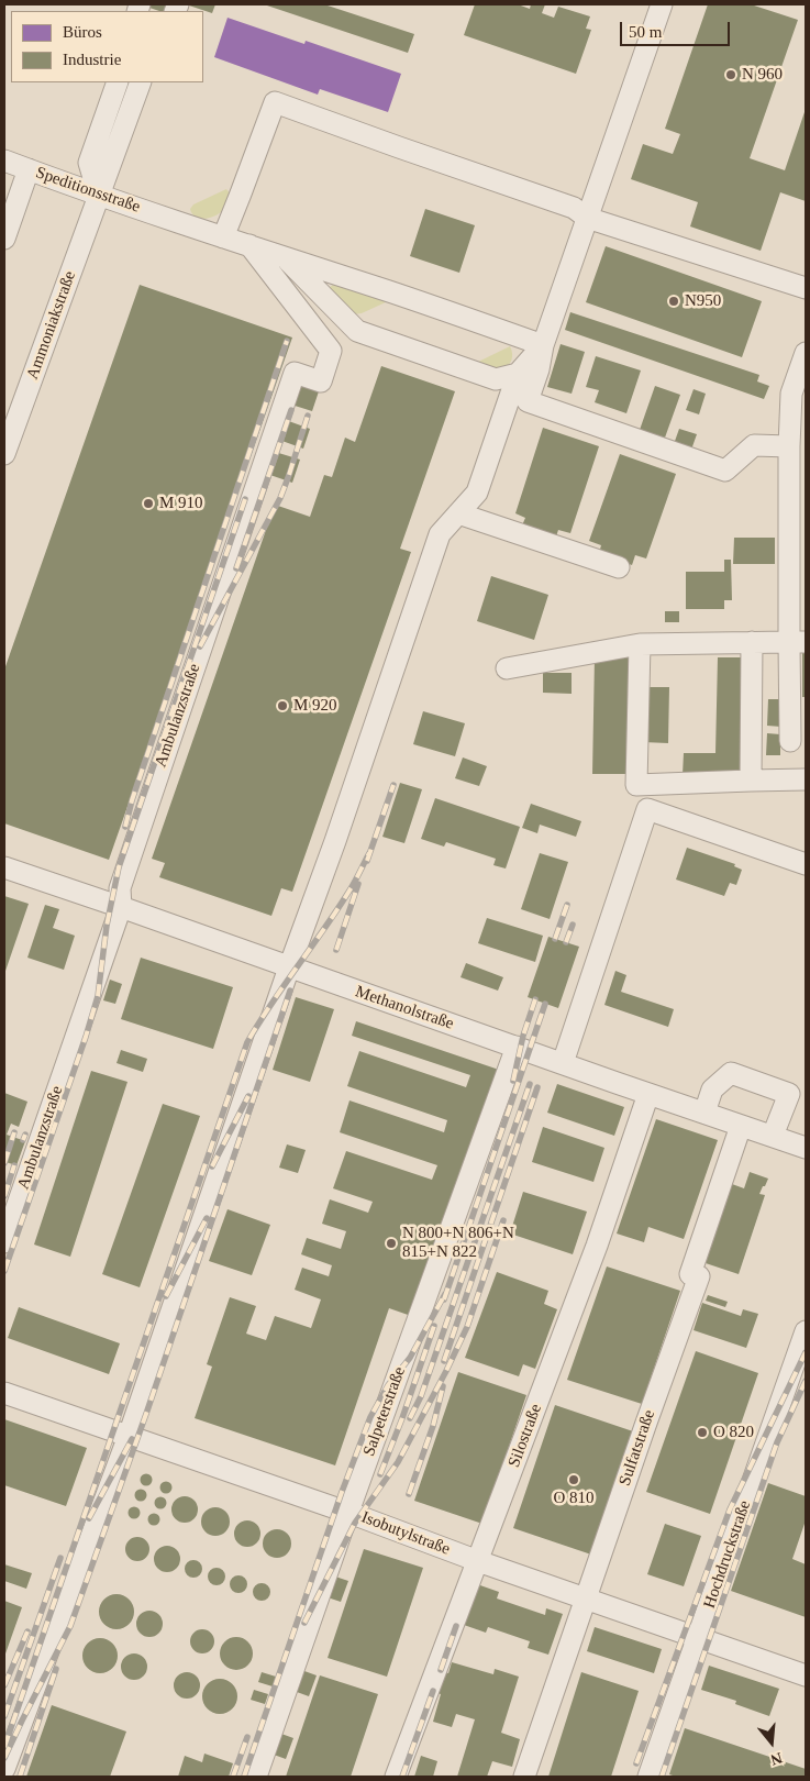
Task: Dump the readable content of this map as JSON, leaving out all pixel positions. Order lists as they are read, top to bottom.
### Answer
{
  "streets": {
    "street": [
      "Speditionsstraße",
      "Ammoniakstraße",
      "Ambulanzstraße",
      "Methanolstraße",
      "Salpeterstraße",
      "Silostraße",
      "Sulfatstraße",
      "Isobutylstraße",
      "Hochdruckstraße"
    ]
  },
  "crossings": [
    ["Speditionsstraße", "Ammoniakstraße"],
    ["Speditionsstraße", "Ambulanzstraße"],
    ["Ambulanzstraße", "Methanolstraße"],
    ["Methanolstraße", "Salpeterstraße"],
    ["Methanolstraße", "Silostraße"],
    ["Methanolstraße", "Sulfatstraße"],
    ["Salpeterstraße", "Isobutylstraße"],
    ["Silostraße", "Isobutylstraße"],
    ["Sulfatstraße", "Isobutylstraße"],
    ["Isobutylstraße", "Hochdruckstraße"]
  ],
  "places": [
    "N 960",
    "N950",
    "M 910",
    "M 920",
    "N 800+N 806+N 815+N 822",
    "O 820",
    "O 810"
  ],
  "legend": ["Büros", "Industrie"],
  "scale_bar": "50 m",
  "north": "bottom"
}
